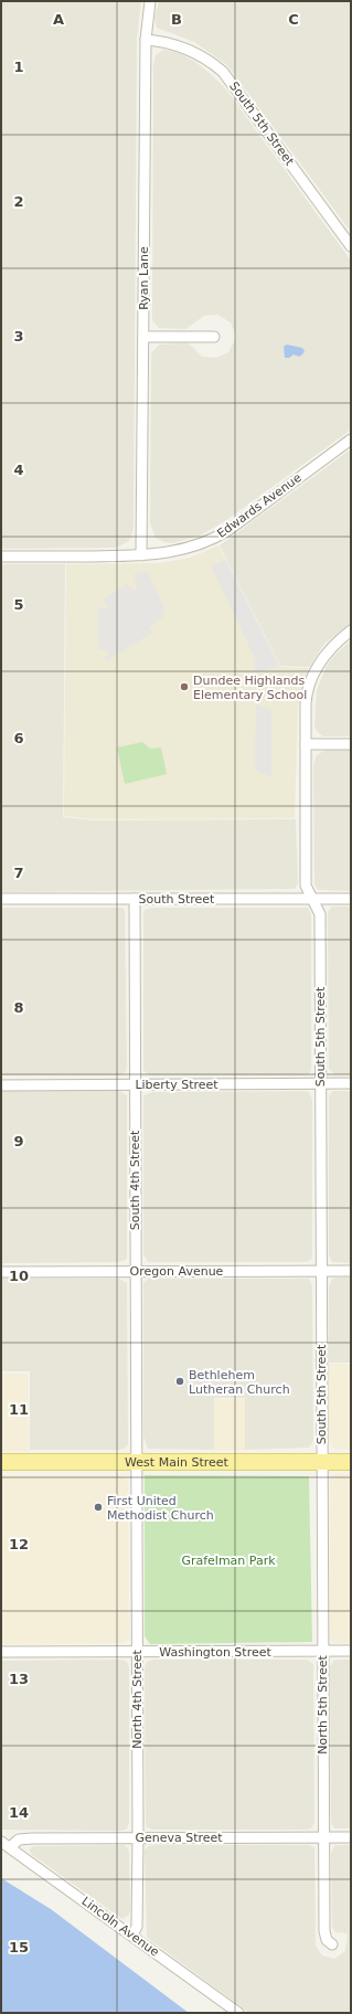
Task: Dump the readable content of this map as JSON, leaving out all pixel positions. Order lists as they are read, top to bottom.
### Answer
{
  "streets": {
    "main road": ["West Main Street"],
    "street": [
      "South 5th Street",
      "Ryan Lane",
      "Edwards Avenue",
      "South Street",
      "Liberty Street",
      "South 4th Street",
      "Oregon Avenue",
      "Washington Street",
      "North 4th Street",
      "North 5th Street",
      "Geneva Street",
      "Lincoln Avenue"
    ]
  },
  "crossings": [
    ["South 5th Street", "Ryan Lane"],
    ["South 5th Street", "South Street"],
    ["South 5th Street", "Liberty Street"],
    ["South 5th Street", "Oregon Avenue"],
    ["South 5th Street", "West Main Street"],
    ["South 5th Street", "North 5th Street"],
    ["Ryan Lane", "Edwards Avenue"],
    ["South Street", "South 4th Street"],
    ["Liberty Street", "South 4th Street"],
    ["South 4th Street", "Oregon Avenue"],
    ["South 4th Street", "West Main Street"],
    ["South 4th Street", "North 4th Street"],
    ["West Main Street", "North 4th Street"],
    ["West Main Street", "North 5th Street"],
    ["Washington Street", "North 4th Street"],
    ["Washington Street", "North 5th Street"],
    ["North 4th Street", "Geneva Street"],
    ["North 4th Street", "Lincoln Avenue"],
    ["North 5th Street", "Geneva Street"],
    ["Geneva Street", "Lincoln Avenue"]
  ],
  "parks": ["Grafelman Park"],
  "places": ["Dundee Highlands Elementary School", "Bethlehem Lutheran Church", "First United Methodist Church"],
  "grid": {
    "columns": ["A", "B", "C"],
    "rows": [
      "1",
      "2",
      "3",
      "4",
      "5",
      "6",
      "7",
      "8",
      "9",
      "10",
      "11",
      "12",
      "13",
      "14",
      "15"
    ]
  }
}
